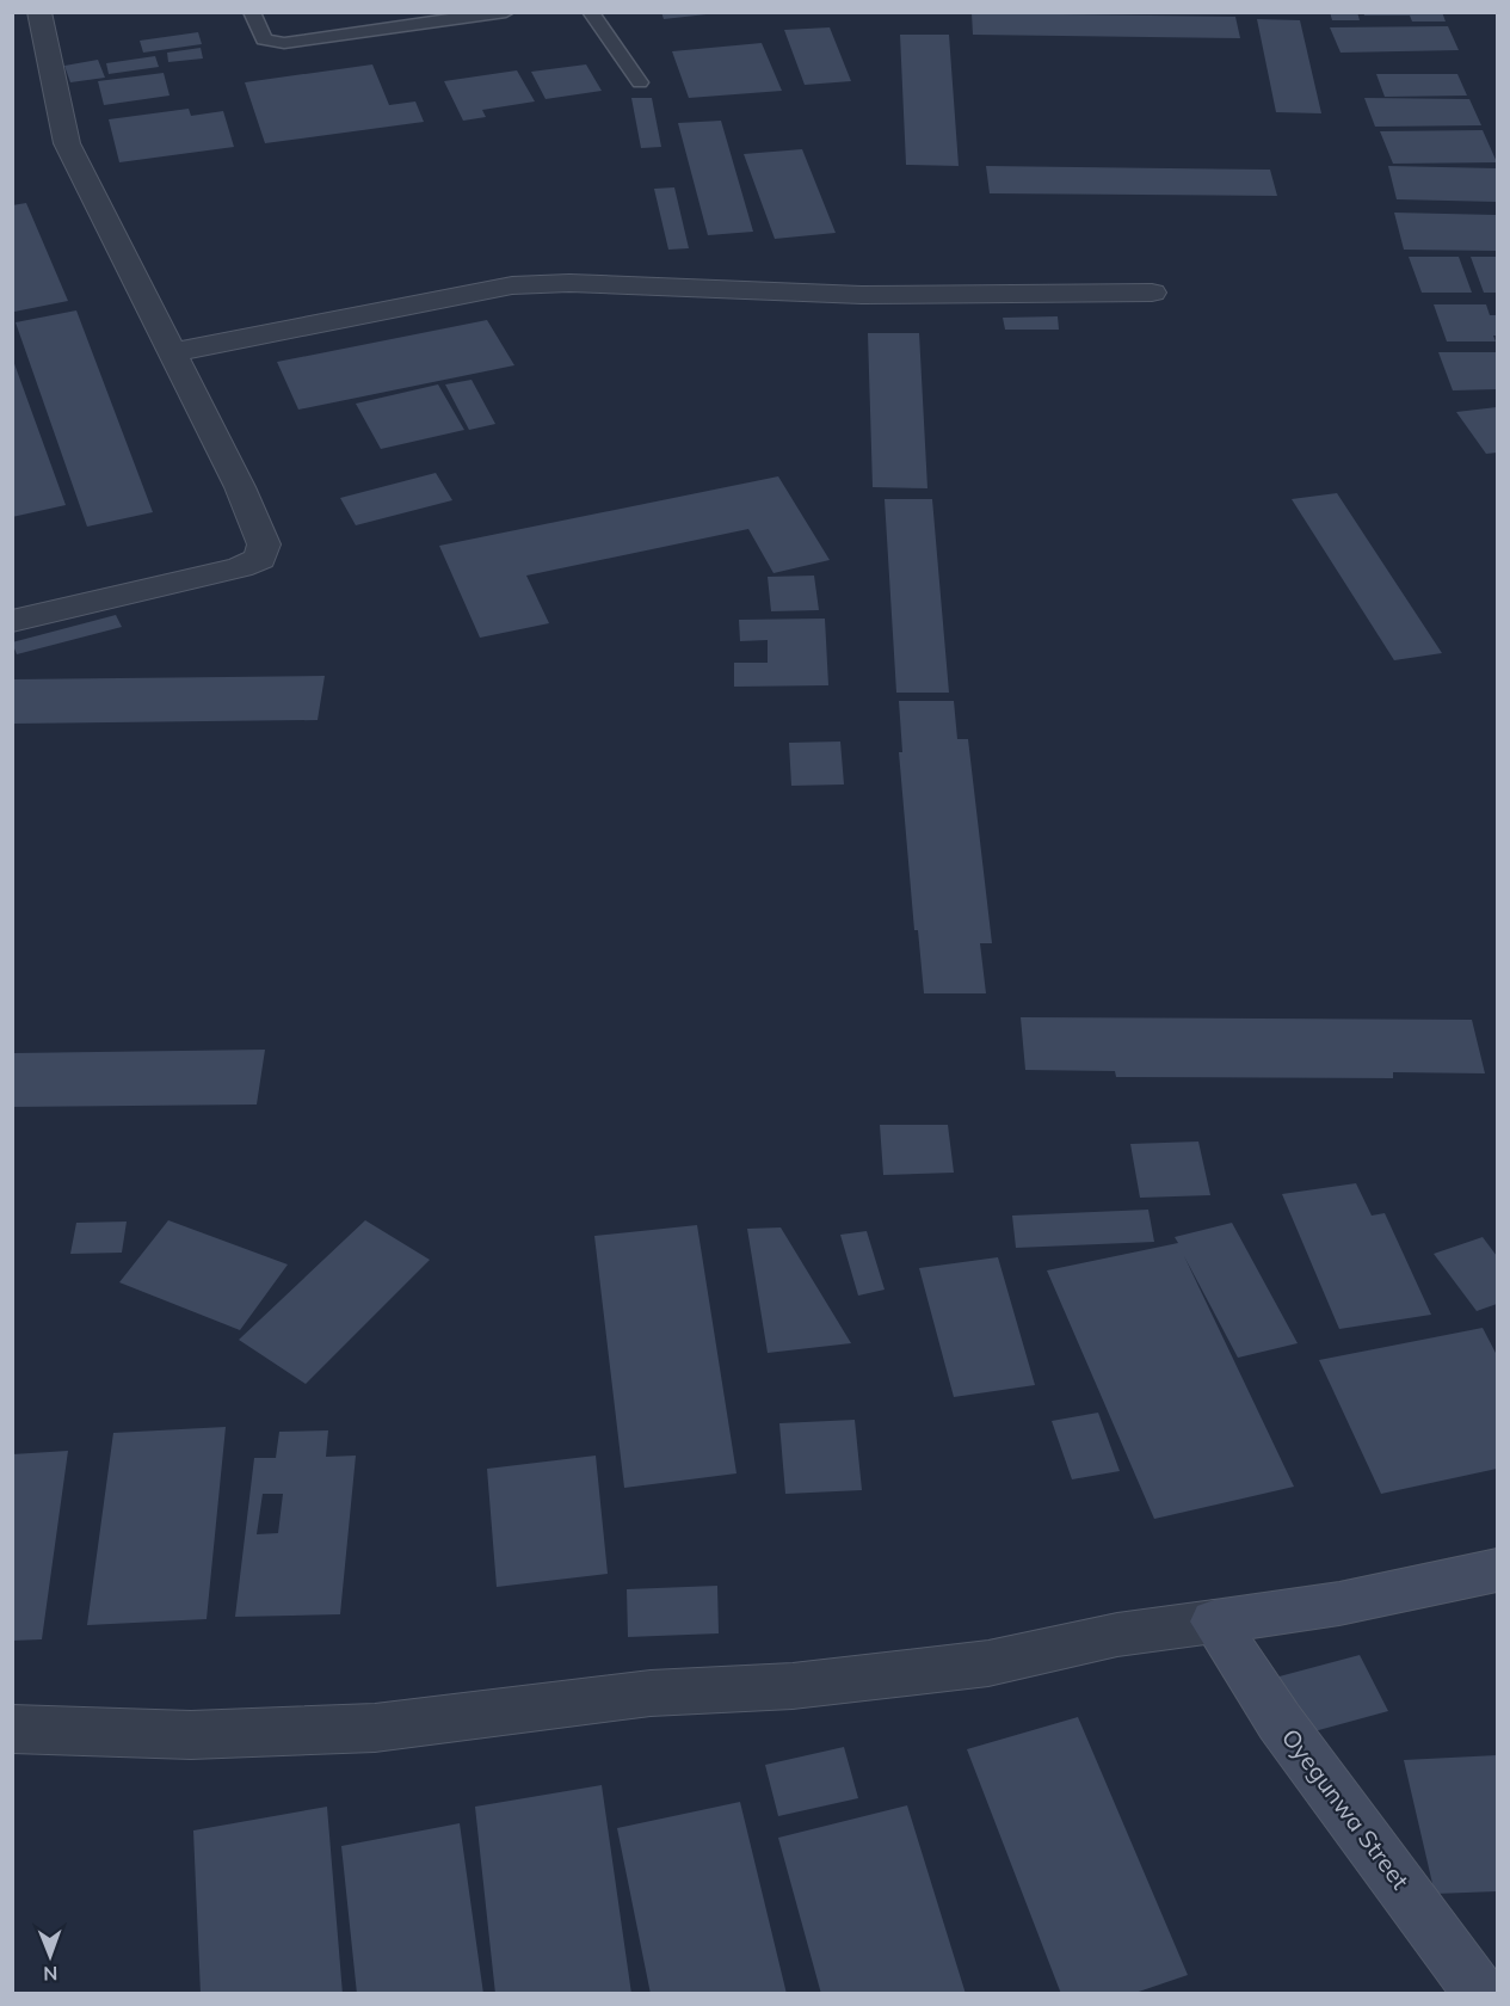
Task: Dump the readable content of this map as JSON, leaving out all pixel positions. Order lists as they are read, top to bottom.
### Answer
{
  "streets": {
    "street": ["Oyegunwa Street"]
  },
  "north": "bottom"
}
